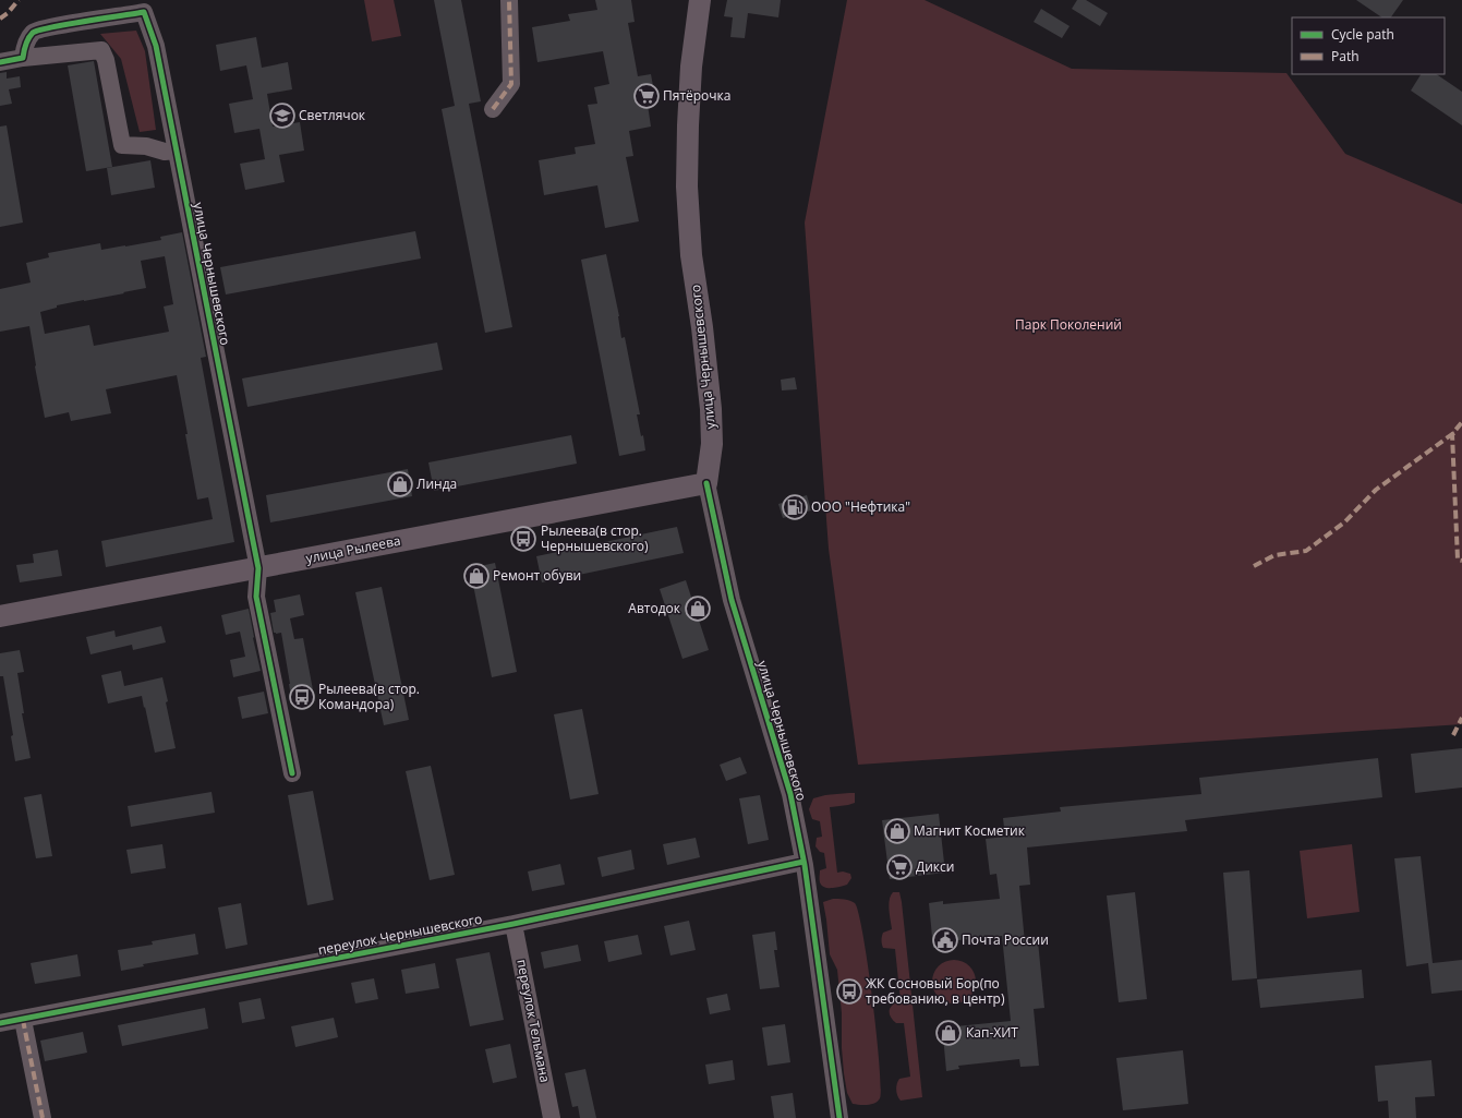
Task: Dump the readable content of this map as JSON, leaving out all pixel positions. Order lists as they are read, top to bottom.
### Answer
{
  "streets": {
    "main road": ["улица Чернышевского", "улица Рылеева"],
    "street": ["переулок Чернышевского", "переулок Тельмана"]
  },
  "crossings": [
    ["улица Чернышевского", "улица Рылеева"],
    ["улица Чернышевского", "переулок Чернышевского"],
    ["переулок Чернышевского", "переулок Тельмана"]
  ],
  "parks": ["Парк Поколений"],
  "places": {
    "supermarket": ["Пятёрочка", "Дикси"],
    "school or university": ["Светлячок"],
    "shop": [
      "Линда",
      "Ремонт обуви",
      "Автодок",
      "Магнит Косметик",
      "Кап-ХИТ"
    ],
    "fuel station": ["ООО \"Нефтика\""],
    "bus stop": ["Рылеева(в стор. Чернышевского)", "Рылеева(в стор. Командора)", "ЖК Сосновый Бор(по требованию, в центр)"],
    "public building": ["Почта России"]
  },
  "legend": ["Cycle path", "Path"]
}
